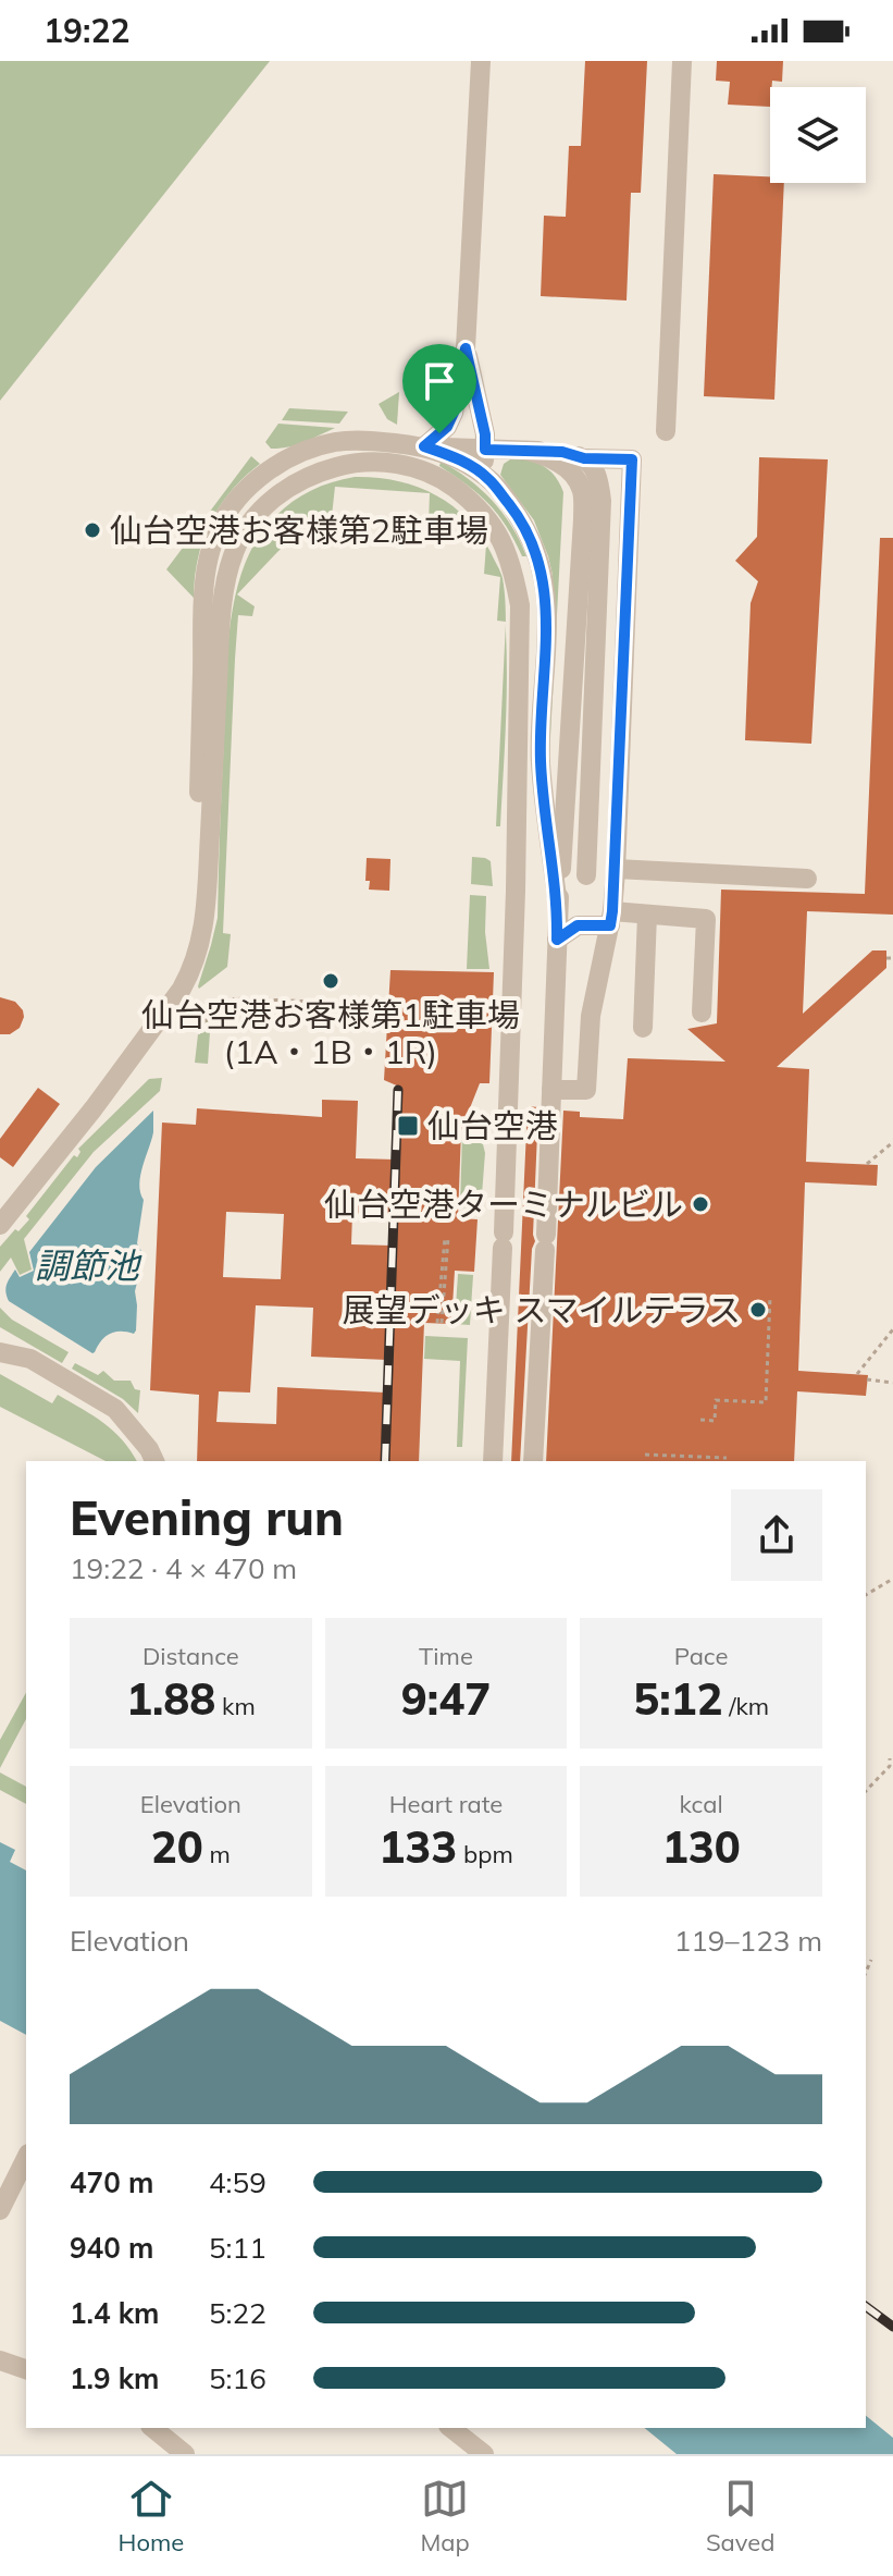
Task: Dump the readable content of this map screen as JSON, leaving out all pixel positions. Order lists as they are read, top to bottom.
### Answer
{
  "water": ["調節池"],
  "places": {
    "other": [
      "仙台空港お客様第2駐車場",
      "仙台空港お客様第1駐車場 (1A・1B・1R)",
      "仙台空港ターミナルビル",
      "展望デッキ スマイルテラス"
    ],
    "transit": ["仙台空港"]
  },
  "page": {
    "status": "19:22",
    "heading": ["Evening run", "19:22 · 4 × 470 m"],
    "stats": [
      ["Distance", "1.88 km"],
      ["Time", "9:47"],
      ["Pace", "5:12 /km"],
      ["Elevation", "20 m"],
      ["Heart rate", "133 bpm"],
      ["kcal", "130"]
    ],
    "chart": ["Elevation", "119–123 m"],
    "list": [
      {
        "name": "470 m",
        "note": "4:59"
      },
      {
        "name": "940 m",
        "note": "5:11"
      },
      {
        "name": "1.4 km",
        "note": "5:22"
      },
      {
        "name": "1.9 km",
        "note": "5:16"
      }
    ],
    "tabs": ["Home", "Map", "Saved"]
  }
}
